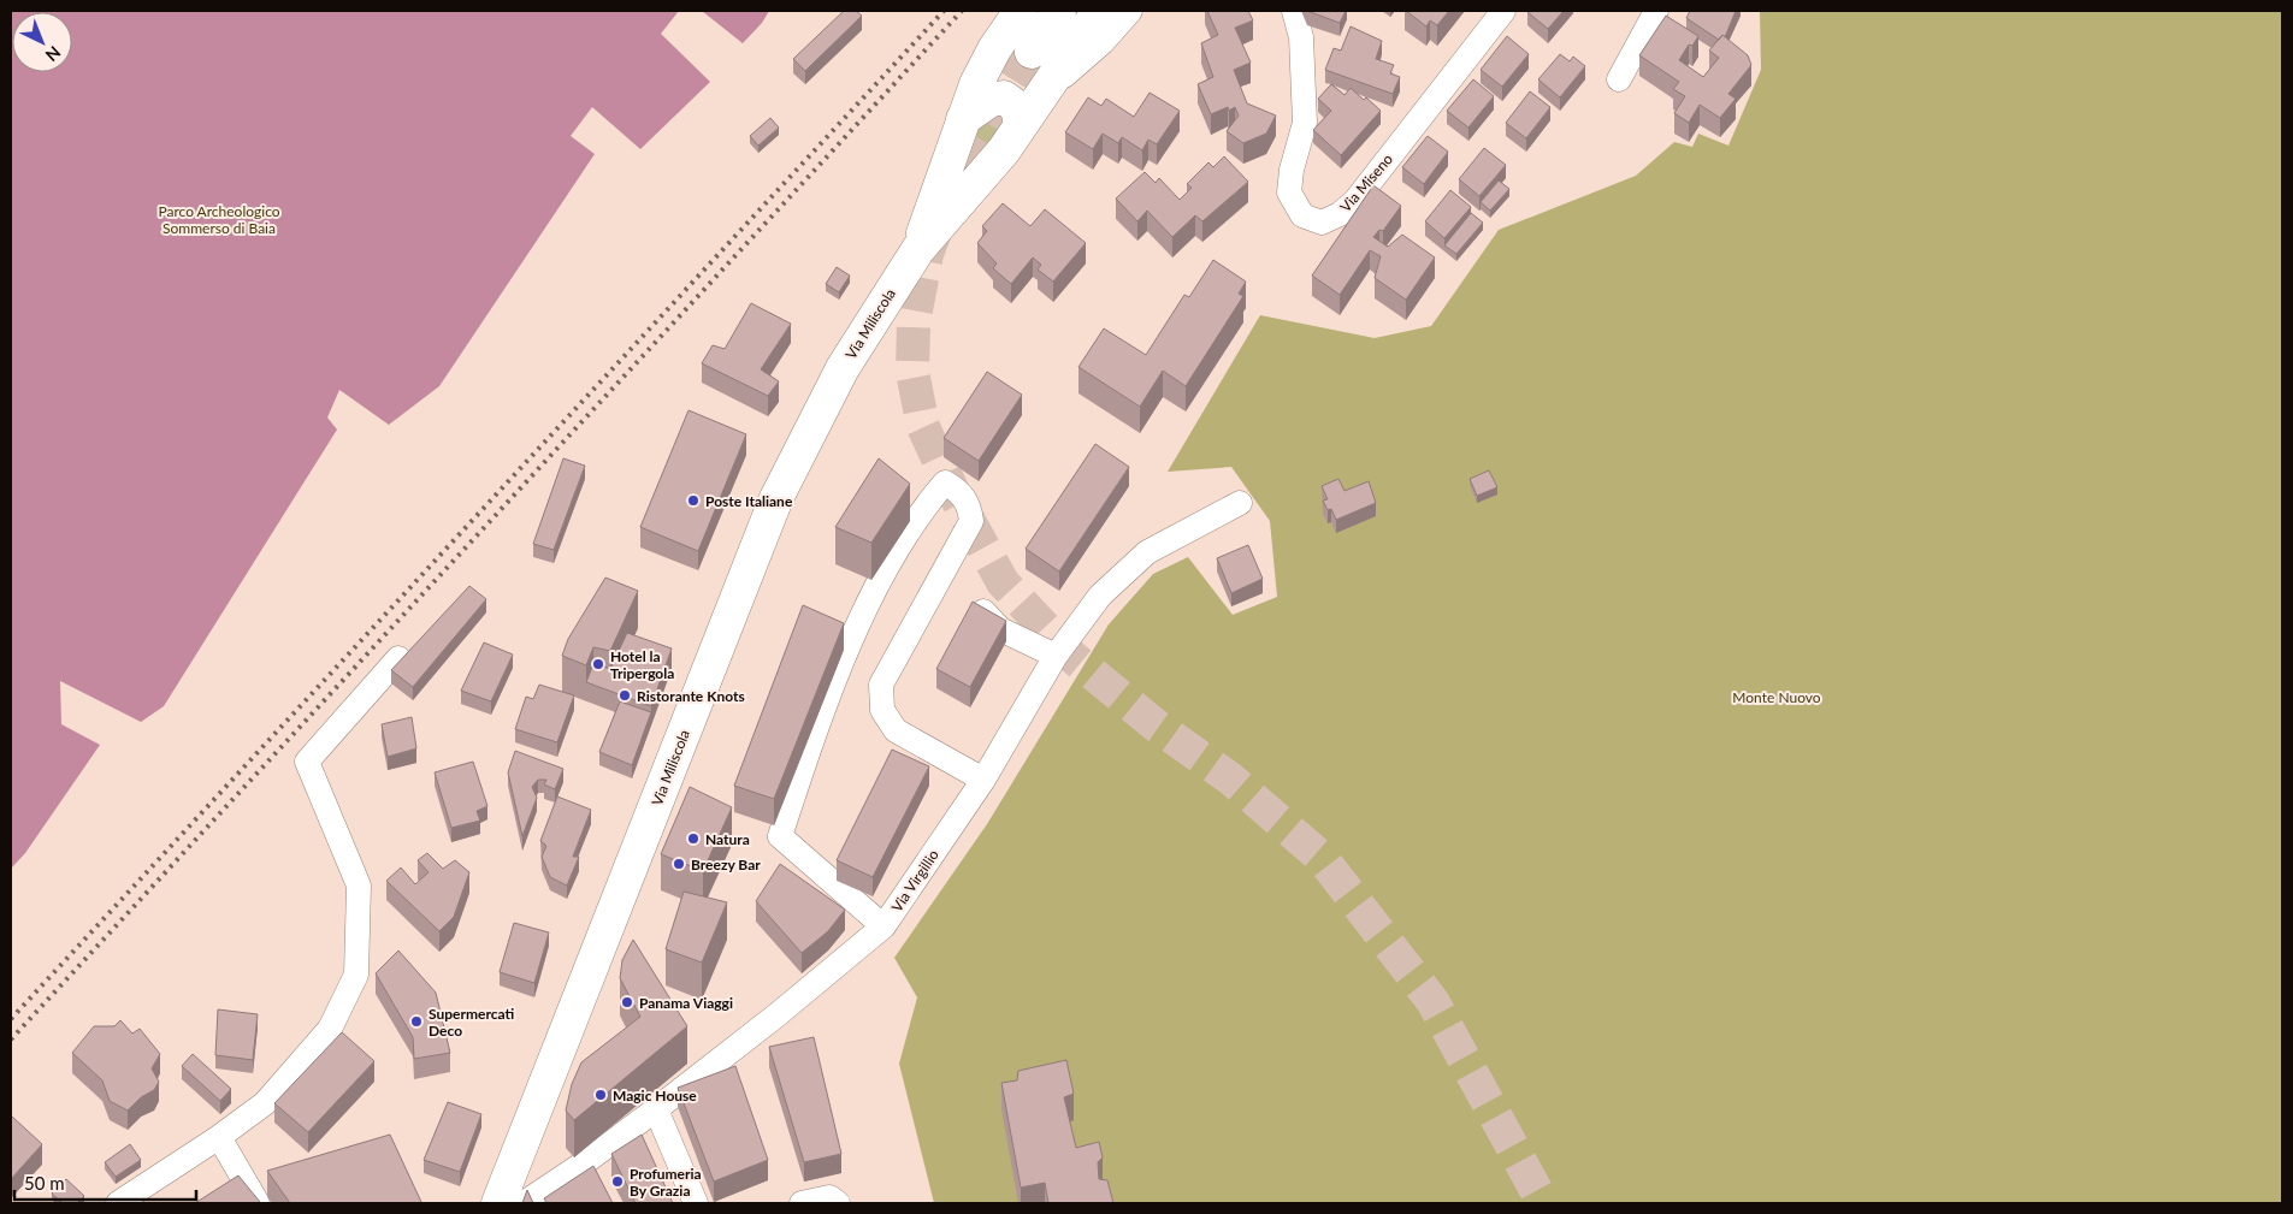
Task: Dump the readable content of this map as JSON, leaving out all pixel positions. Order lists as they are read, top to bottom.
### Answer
{
  "streets": {
    "street": ["Via Miseno", "Via Miliscola", "Via Virgillio"]
  },
  "parks": ["Parco Archeologico Sommerso di Baia", "Monte Nuovo"],
  "places": [
    "Poste Italiane",
    "Hotel la Tripergola",
    "Ristorante Knots",
    "Natura",
    "Breezy Bar",
    "Panama Viaggi",
    "Supermercati Deco",
    "Magic House",
    "Profumeria By Grazia"
  ],
  "scale_bar": "50 m",
  "north": "bottom right"
}
